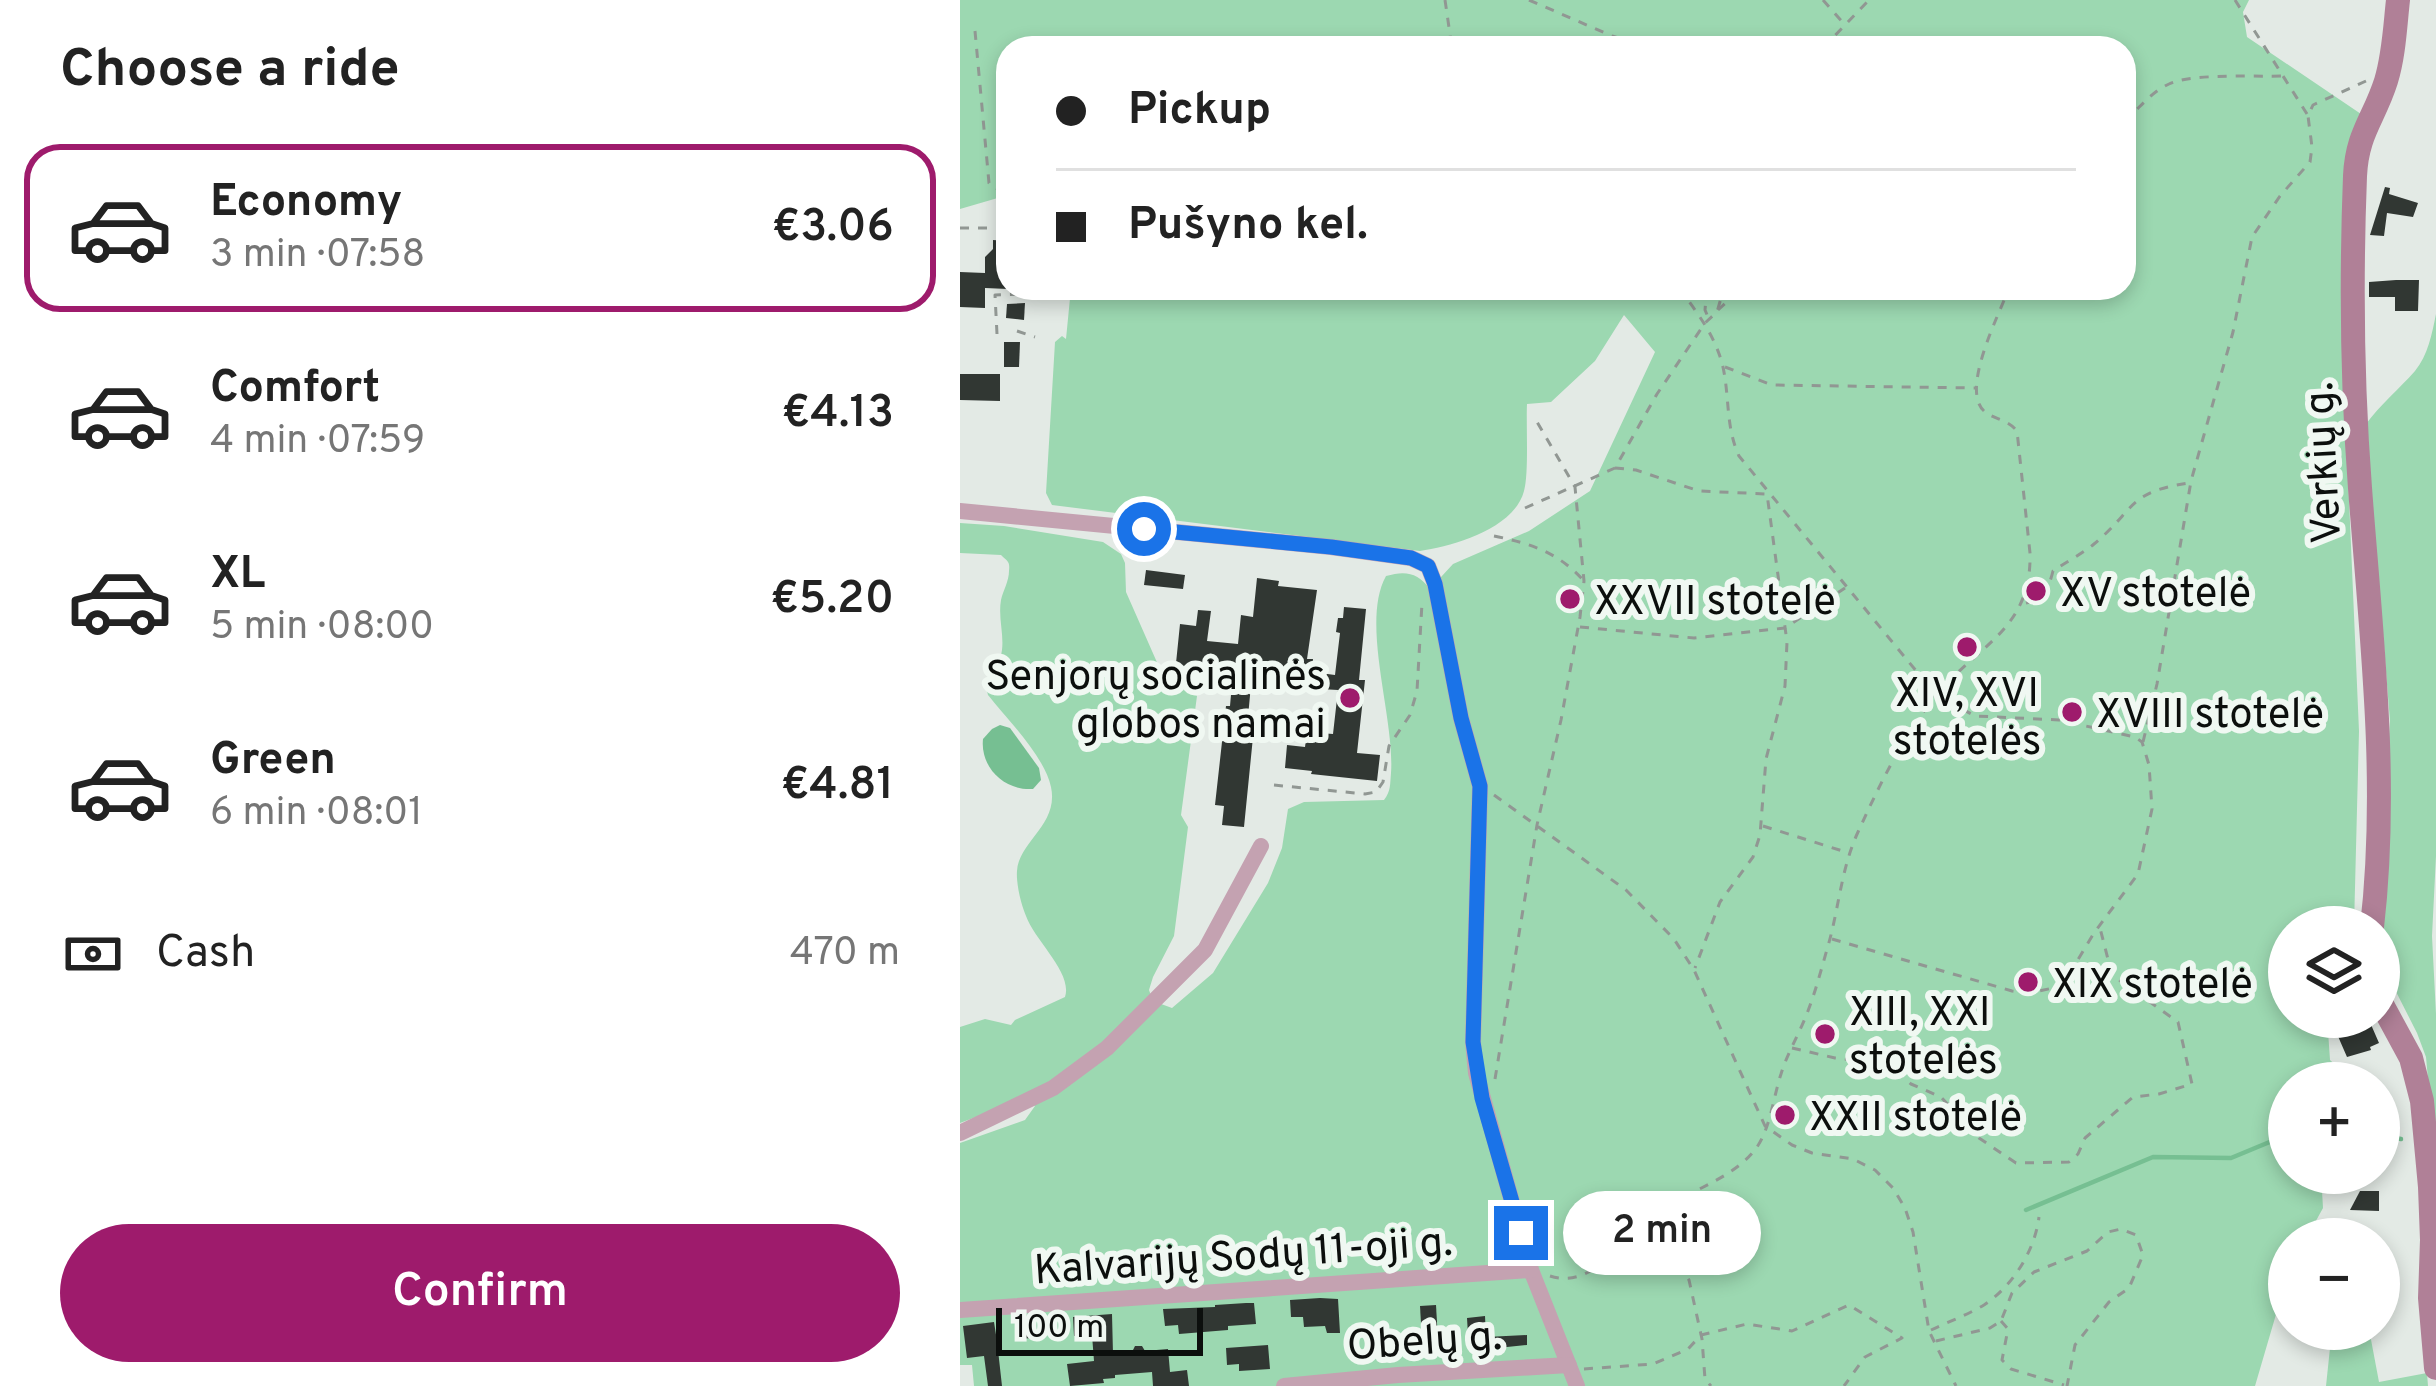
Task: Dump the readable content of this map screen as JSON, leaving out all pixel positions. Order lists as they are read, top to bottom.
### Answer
{
  "streets": {
    "main road": ["Verkių g."],
    "street": ["Kalvarijų Sodų 11-oji g.", "Obelų g."]
  },
  "places": [
    "XV stotelė",
    "XXVII stotelė",
    "XIV, XVI stotelės",
    "Senjorų socialinės globos namai",
    "XVIII stotelė",
    "XIX stotelė",
    "XIII, XXI stotelės",
    "XXII stotelė"
  ],
  "scale_bar": "100 m",
  "page": {
    "heading": "Choose a ride",
    "banner": ["Pickup", "Pušyno kel."],
    "list": [
      {
        "name": "Economy",
        "note": "3 min · 07:58",
        "value": "€3.06"
      },
      {
        "name": "Comfort",
        "note": "4 min · 07:59",
        "value": "€4.13"
      },
      {
        "name": "XL",
        "note": "5 min · 08:00",
        "value": "€5.20"
      },
      {
        "name": "Green",
        "note": "6 min · 08:01",
        "value": "€4.81"
      }
    ],
    "pay": ["Cash", "470 m"],
    "map_buttons": ["+", "−"],
    "bubble": "2 min",
    "buttons": "Confirm",
    "scale": "100 m"
  }
}
